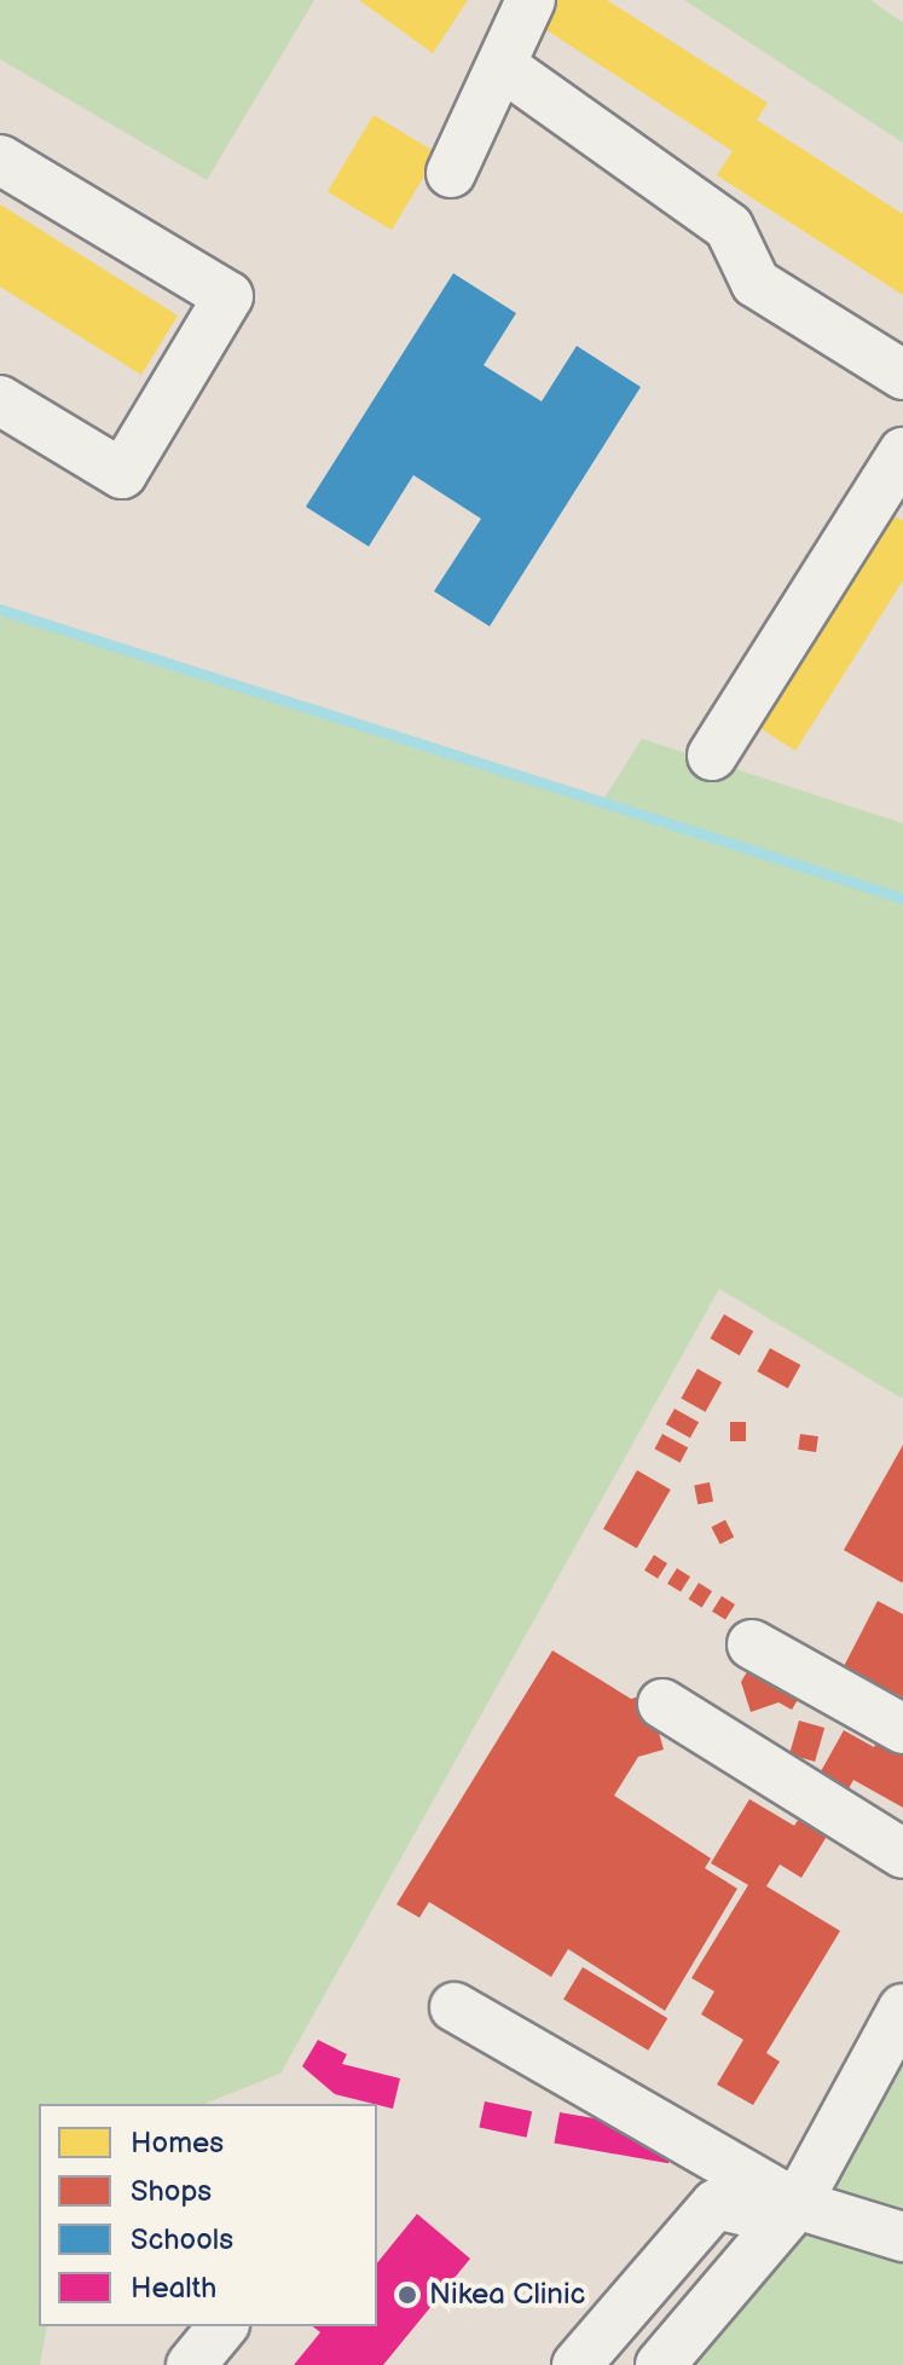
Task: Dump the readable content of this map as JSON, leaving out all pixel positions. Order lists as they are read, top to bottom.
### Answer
{
  "places": ["Nikea Clinic"],
  "legend": [
    "Homes",
    "Shops",
    "Schools",
    "Health"
  ]
}
